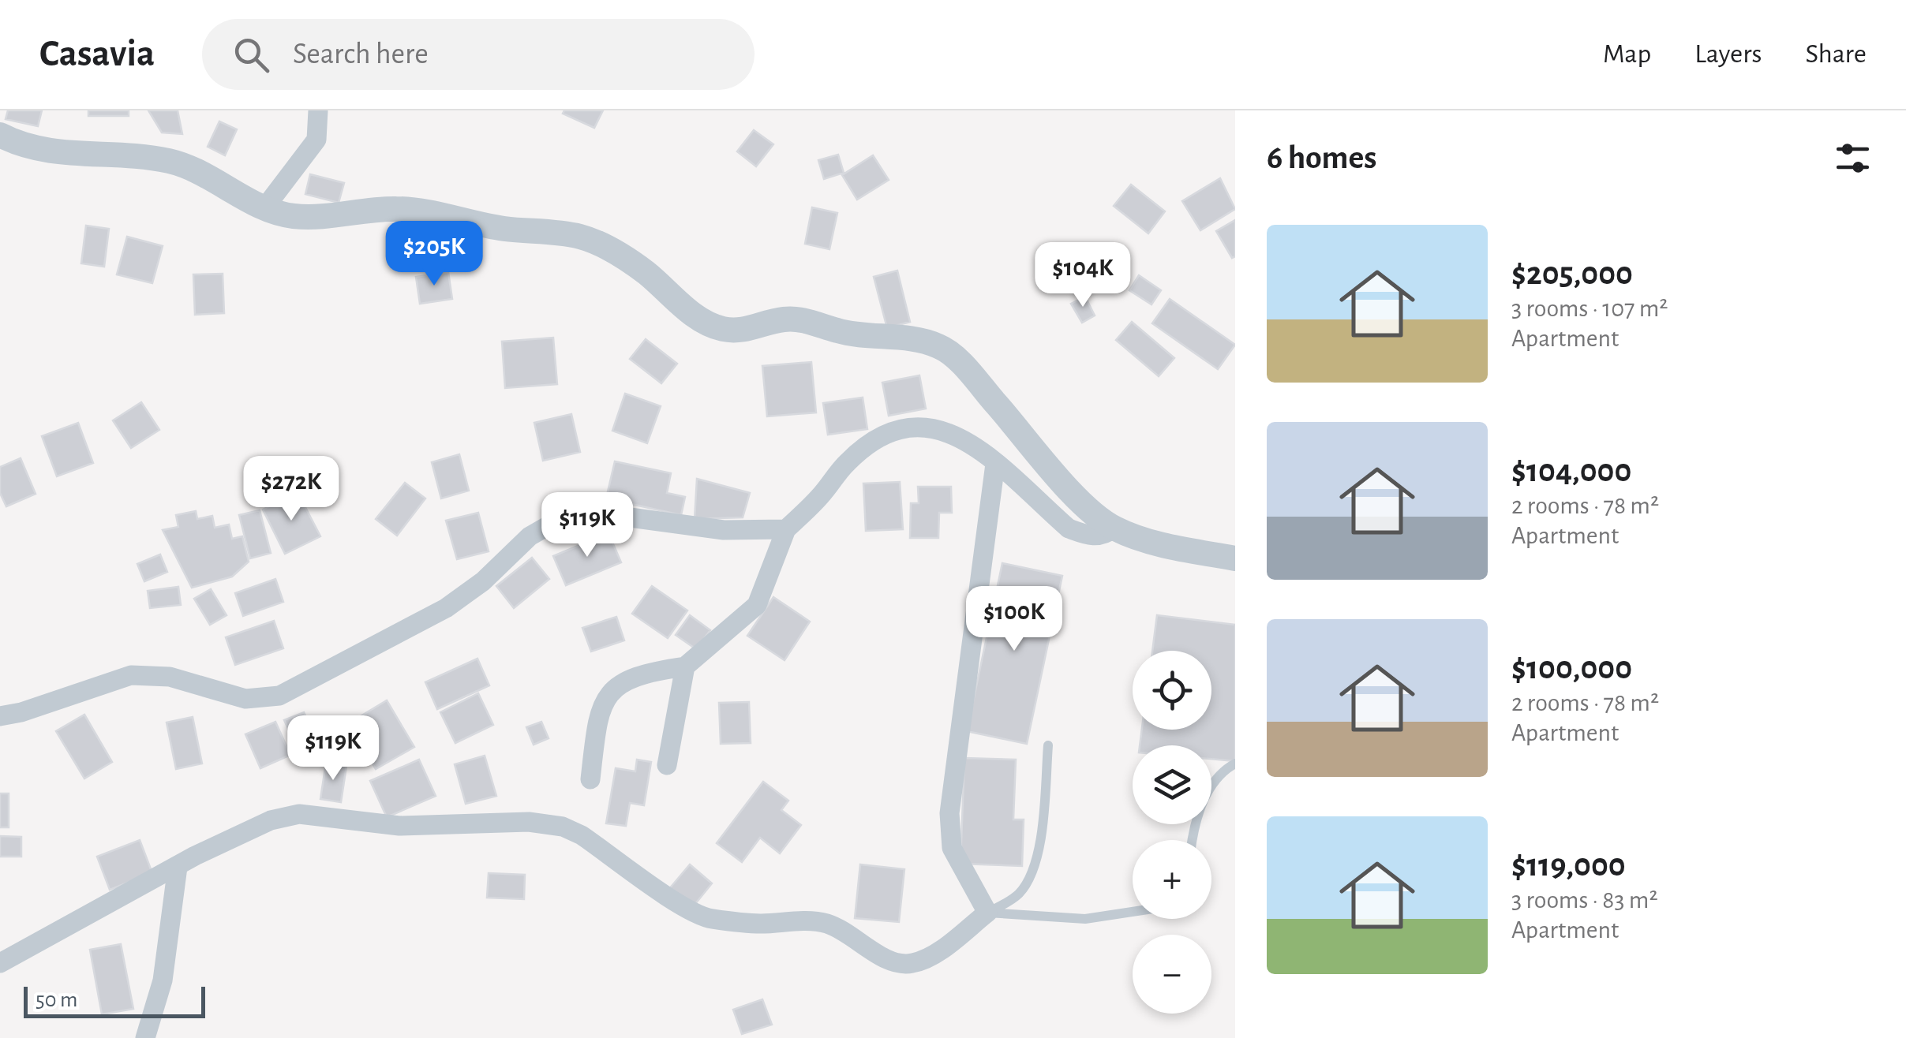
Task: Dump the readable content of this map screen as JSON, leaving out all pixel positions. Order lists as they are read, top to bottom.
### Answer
{
  "scale_bar": "50 m",
  "page": {
    "header": "Casavia",
    "search": "Search here",
    "nav": ["Map", "Layers", "Share"],
    "heading": "6 homes",
    "list": [
      {
        "name": "$205,000",
        "note": "3 rooms · 107 m² · Apartment"
      },
      {
        "name": "$104,000",
        "note": "2 rooms · 78 m² · Apartment"
      },
      {
        "name": "$100,000",
        "note": "2 rooms · 78 m² · Apartment"
      },
      {
        "name": "$119,000",
        "note": "3 rooms · 83 m² · Apartment"
      }
    ],
    "price": [
      "$205K",
      "$104K",
      "$272K",
      "$119K",
      "$100K",
      "$119K"
    ],
    "map_buttons": ["+", "−"],
    "scale": "50 m"
  }
}
